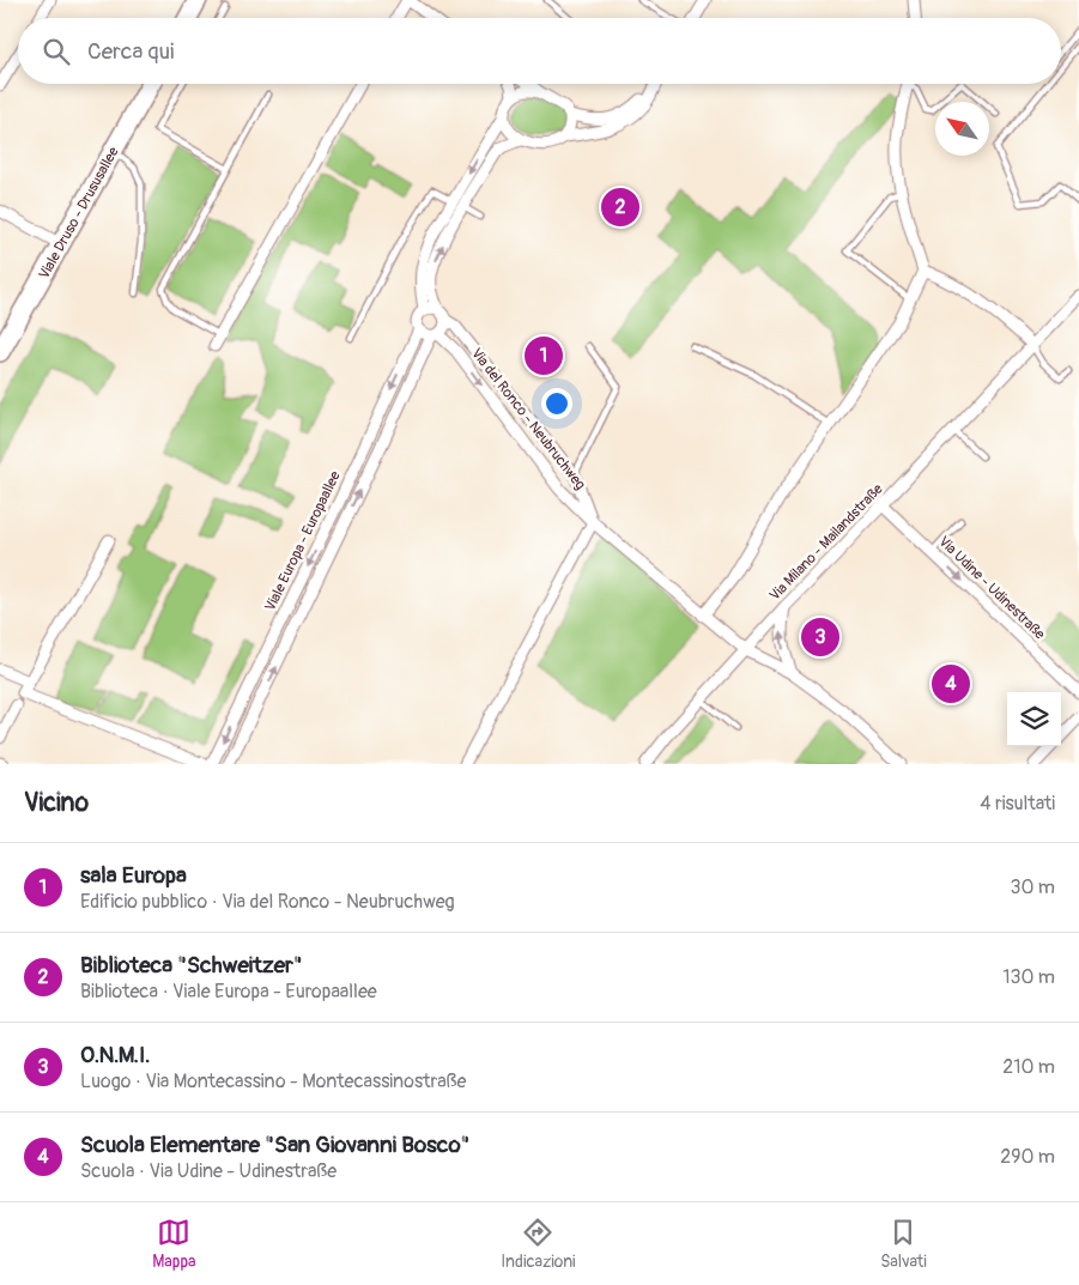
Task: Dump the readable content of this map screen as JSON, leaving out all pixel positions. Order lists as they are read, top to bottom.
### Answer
{
  "streets": {
    "main road": ["Viale Druso - Drususallee"],
    "street": [
      "Via del Ronco - Neubruchweg",
      "Viale Europa - Europaallee",
      "Via Milano - Mailandstraße",
      "Via Udine - Udinestraße"
    ]
  },
  "crossings": [
    ["Via del Ronco - Neubruchweg", "Viale Europa - Europaallee"],
    ["Via del Ronco - Neubruchweg", "Via Milano - Mailandstraße"],
    ["Via Milano - Mailandstraße", "Via Udine - Udinestraße"]
  ],
  "one_way": ["Via Udine - Udinestraße"],
  "north": "top left",
  "page": {
    "search": "Cerca qui",
    "pins": [
      "2",
      "1",
      "3",
      "4"
    ],
    "heading": ["Vicino", "4 risultati"],
    "list": [
      {
        "mark": "1",
        "name": "sala Europa",
        "note": "Edificio pubblico · Via del Ronco - Neubruchweg",
        "value": "30 m"
      },
      {
        "mark": "2",
        "name": "Biblioteca \"Schweitzer\"",
        "note": "Biblioteca · Viale Europa - Europaallee",
        "value": "130 m"
      },
      {
        "mark": "3",
        "name": "O.N.M.I.",
        "note": "Luogo · Via Montecassino - Montecassinostraße",
        "value": "210 m"
      },
      {
        "mark": "4",
        "name": "Scuola Elementare \"San Giovanni Bosco\"",
        "note": "Scuola · Via Udine - Udinestraße",
        "value": "290 m"
      }
    ],
    "nav": ["Mappa", "Indicazioni", "Salvati"]
  }
}
